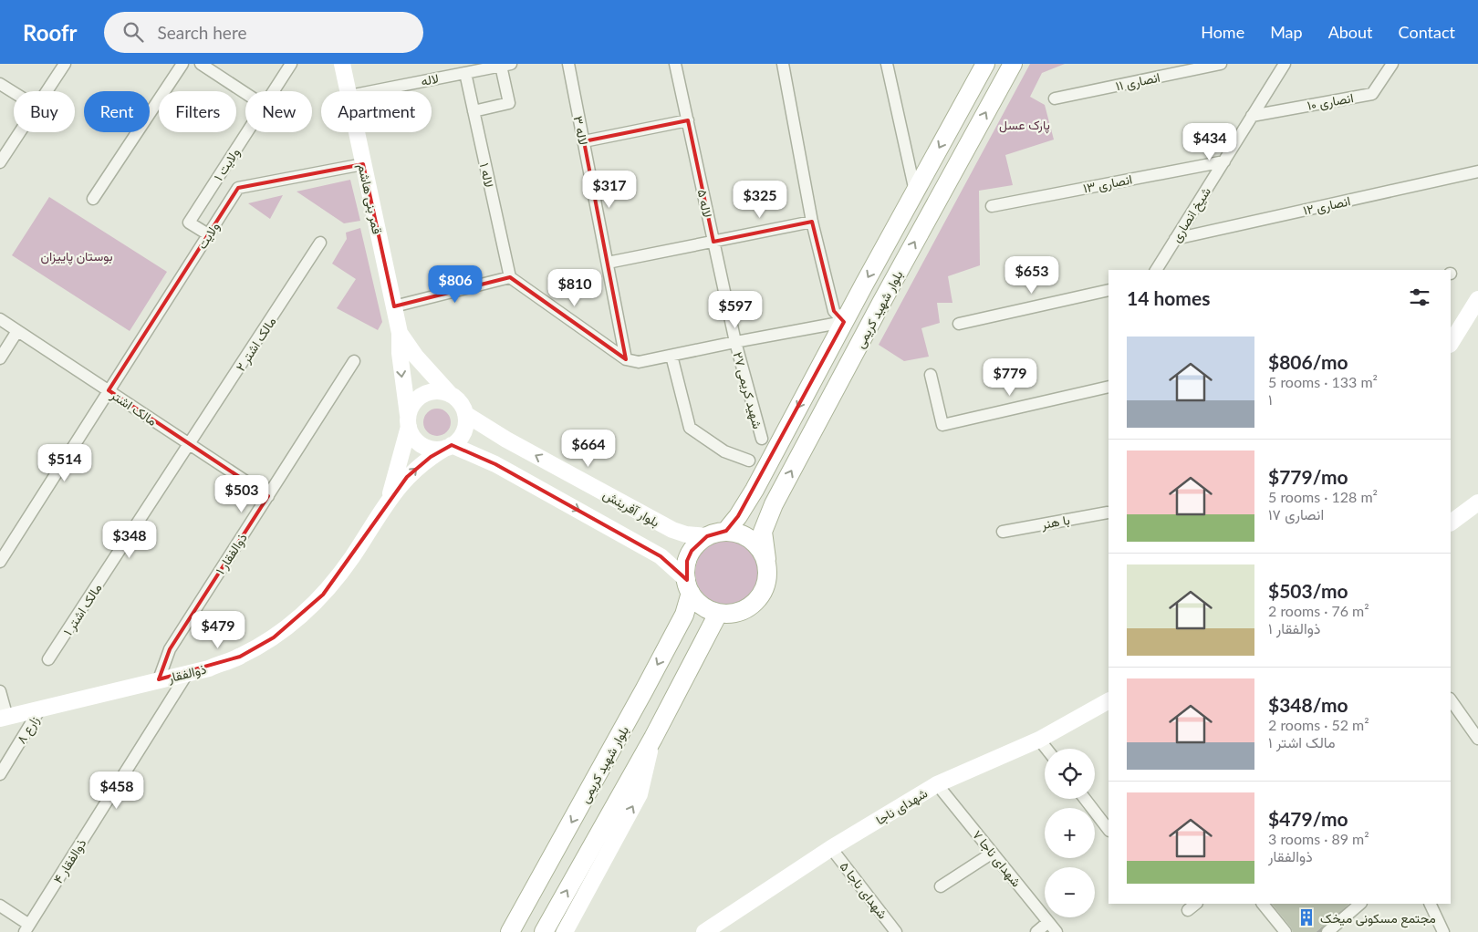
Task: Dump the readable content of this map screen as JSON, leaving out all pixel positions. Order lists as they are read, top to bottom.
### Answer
{
  "streets": {
    "main road": ["بلوار شهید کریمی"],
    "street": [
      "لاله",
      "انصاری ۱۱",
      "انصاری ۱۰",
      "لاله ۳",
      "ولایت ۱",
      "لاله ۱",
      "انصاری ۱۳",
      "قمر بنی هاشم",
      "لاله ۵",
      "انصاری ۱۲",
      "شیخ انصاری",
      "ولایت",
      "مالک اشتر ۲",
      "شهید کریمی ۲۷",
      "مالک اشتر",
      "بلوار آفرینش",
      "با هنر",
      "ذوالفقار ۱",
      "مالک اشتر ۱",
      "ذوالفقار",
      "زارع ۸",
      "شهدای ناجا",
      "شهدای ناجا ۷",
      "ذوالفقار ۴",
      "شهدای ناجا ۵"
    ]
  },
  "crossings": [
    ["لاله", "لاله ۱"],
    ["انصاری ۱۰", "شیخ انصاری"],
    ["ولایت ۱", "ولایت"],
    ["انصاری ۱۳", "شیخ انصاری"],
    ["قمر بنی هاشم", "ولایت"],
    ["لاله ۵", "شهید کریمی ۲۷"],
    ["انصاری ۱۲", "شیخ انصاری"],
    ["ولایت", "مالک اشتر"],
    ["بلوار شهید کریمی", "بلوار آفرینش"],
    ["مالک اشتر ۲", "مالک اشتر"],
    ["مالک اشتر ۲", "مالک اشتر ۱"],
    ["مالک اشتر", "ذوالفقار ۱"],
    ["مالک اشتر", "مالک اشتر ۱"],
    ["ذوالفقار ۱", "ذوالفقار"],
    ["ذوالفقار", "زارع ۸"],
    ["ذوالفقار", "ذوالفقار ۴"],
    ["شهدای ناجا", "شهدای ناجا ۷"],
    ["شهدای ناجا", "شهدای ناجا ۵"]
  ],
  "parks": ["پارک عسل", "بوستان پاییزان"],
  "places": {
    "building": ["مجتمع مسکونی میخک"]
  },
  "page": {
    "header": "Roofr",
    "search": "Search here",
    "nav": [
      "Home",
      "Map",
      "About",
      "Contact"
    ],
    "chip": [
      "Buy",
      "Rent",
      "Filters",
      "New",
      "Apartment"
    ],
    "price": [
      "$434",
      "$317",
      "$325",
      "$653",
      "$806",
      "$810",
      "$597",
      "$779",
      "$664",
      "$514",
      "$503",
      "$348",
      "$479",
      "$458"
    ],
    "heading": "14 homes",
    "list": [
      {
        "name": "$806/mo",
        "note": "5 rooms · 133 m² · ۱"
      },
      {
        "name": "$779/mo",
        "note": "5 rooms · 128 m² · انصاری ۱۷"
      },
      {
        "name": "$503/mo",
        "note": "2 rooms · 76 m² · ذوالفقار ۱"
      },
      {
        "name": "$348/mo",
        "note": "2 rooms · 52 m² · مالک اشتر ۱"
      },
      {
        "name": "$479/mo",
        "note": "3 rooms · 89 m² · ذوالفقار"
      }
    ],
    "map_buttons": ["+", "−"]
  }
}
